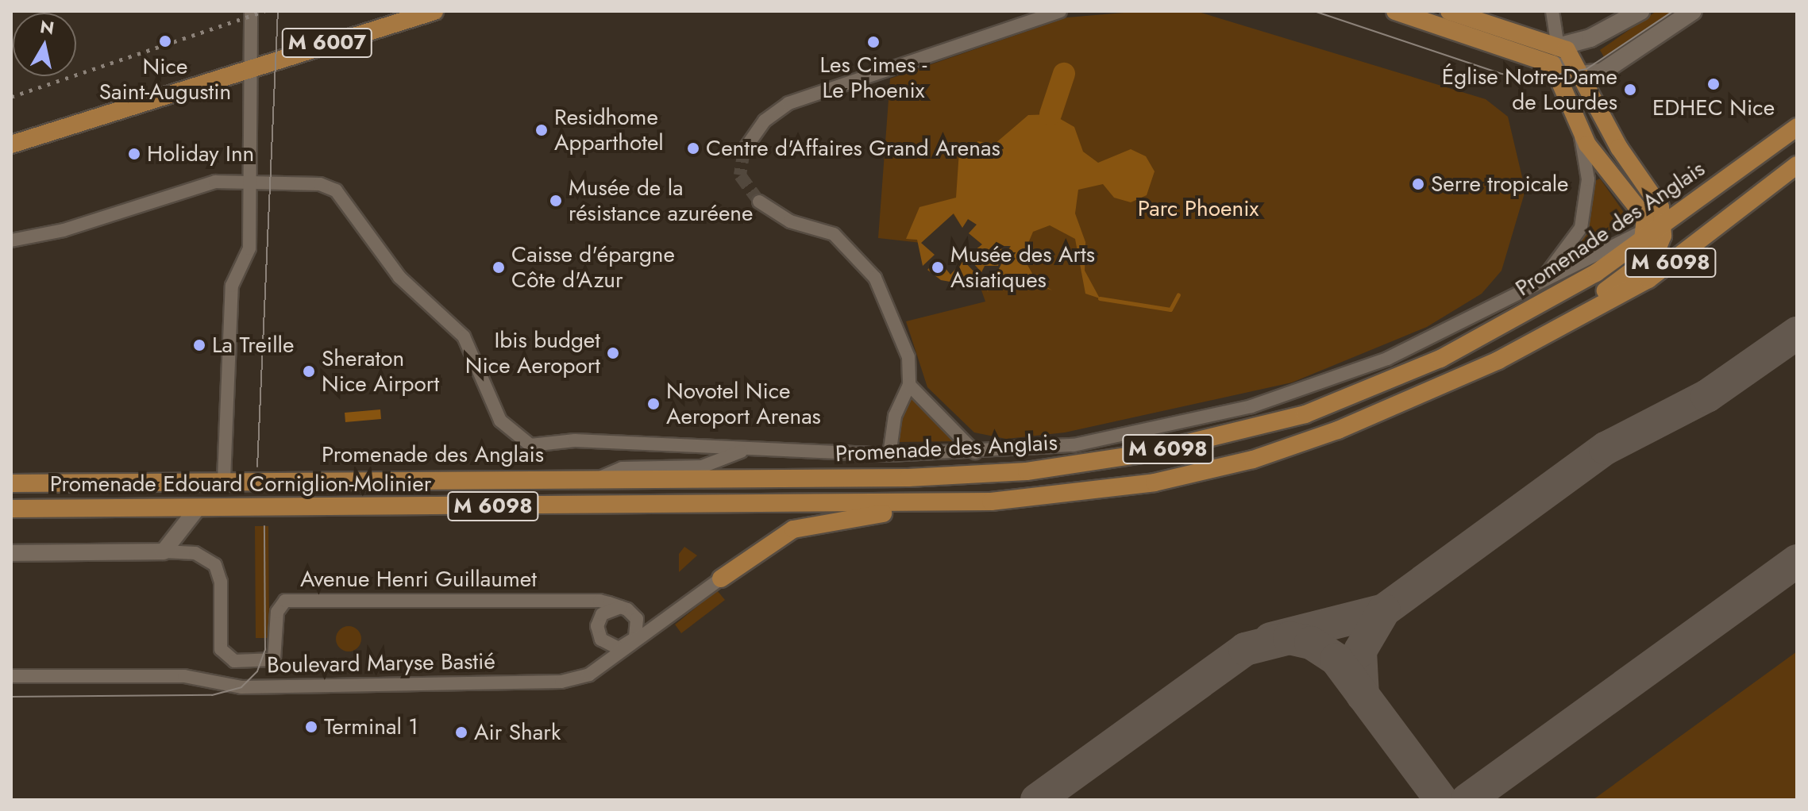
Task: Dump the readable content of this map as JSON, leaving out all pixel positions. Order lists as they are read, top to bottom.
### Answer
{
  "streets": {
    "main road": [
      "M 6007",
      "Promenade des Anglais",
      "M 6098",
      "Promenade Edouard Corniglion-Molinier"
    ],
    "street": ["Avenue Henri Guillaumet", "Boulevard Maryse Bastié"]
  },
  "crossings": [
    ["Avenue Henri Guillaumet", "Boulevard Maryse Bastié"]
  ],
  "parks": ["Parc Phoenix"],
  "places": [
    "Nice Saint-Augustin",
    "Les Cimes - Le Phoenix",
    "EDHEC Nice",
    "Église Notre-Dame de Lourdes",
    "Residhome Apparthotel",
    "Centre d'Affaires Grand Arenas",
    "Holiday Inn",
    "Serre tropicale",
    "Musée de la résistance azuréene",
    "Caisse d'épargne Côte d'Azur",
    "Musée des Arts Asiatiques",
    "La Treille",
    "Ibis budget Nice Aeroport",
    "Sheraton Nice Airport",
    "Novotel Nice Aeroport Arenas",
    "Terminal 1",
    "Air Shark"
  ],
  "north": "top"
}
